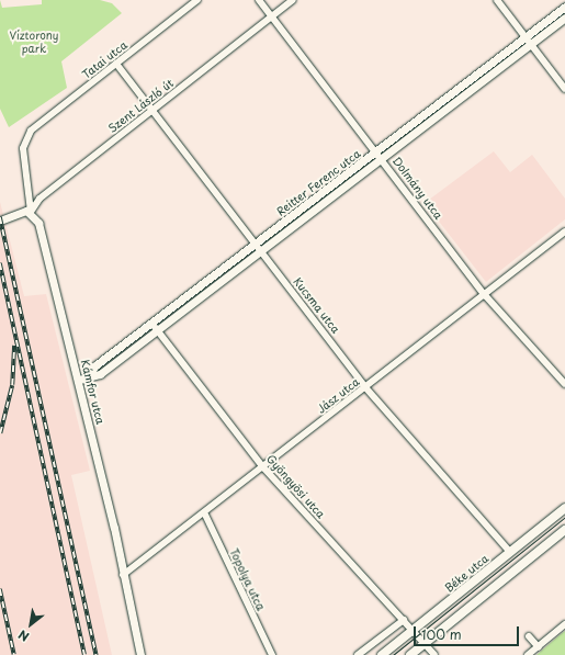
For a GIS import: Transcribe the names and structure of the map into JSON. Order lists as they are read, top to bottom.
{
  "streets": {
    "main road": ["Béke utca"],
    "street": [
      "Tatai utca",
      "Szent László út",
      "Reitter Ferenc utca",
      "Dolmány utca",
      "Kucsma utca",
      "Kámfor utca",
      "Jász utca",
      "Gyöngyösi utca",
      "Topolya utca"
    ]
  },
  "crossings": [
    ["Tatai utca", "Kucsma utca"],
    ["Tatai utca", "Kámfor utca"],
    ["Szent László út", "Dolmány utca"],
    ["Szent László út", "Kucsma utca"],
    ["Szent László út", "Kámfor utca"],
    ["Reitter Ferenc utca", "Dolmány utca"],
    ["Reitter Ferenc utca", "Kucsma utca"],
    ["Reitter Ferenc utca", "Kámfor utca"],
    ["Reitter Ferenc utca", "Gyöngyösi utca"],
    ["Dolmány utca", "Jász utca"],
    ["Kucsma utca", "Jász utca"],
    ["Kucsma utca", "Béke utca"],
    ["Kámfor utca", "Jász utca"],
    ["Jász utca", "Gyöngyösi utca"],
    ["Jász utca", "Topolya utca"],
    ["Gyöngyösi utca", "Béke utca"]
  ],
  "parks": ["Víztorony park"],
  "scale_bar": "100 m",
  "north": "bottom left"
}
